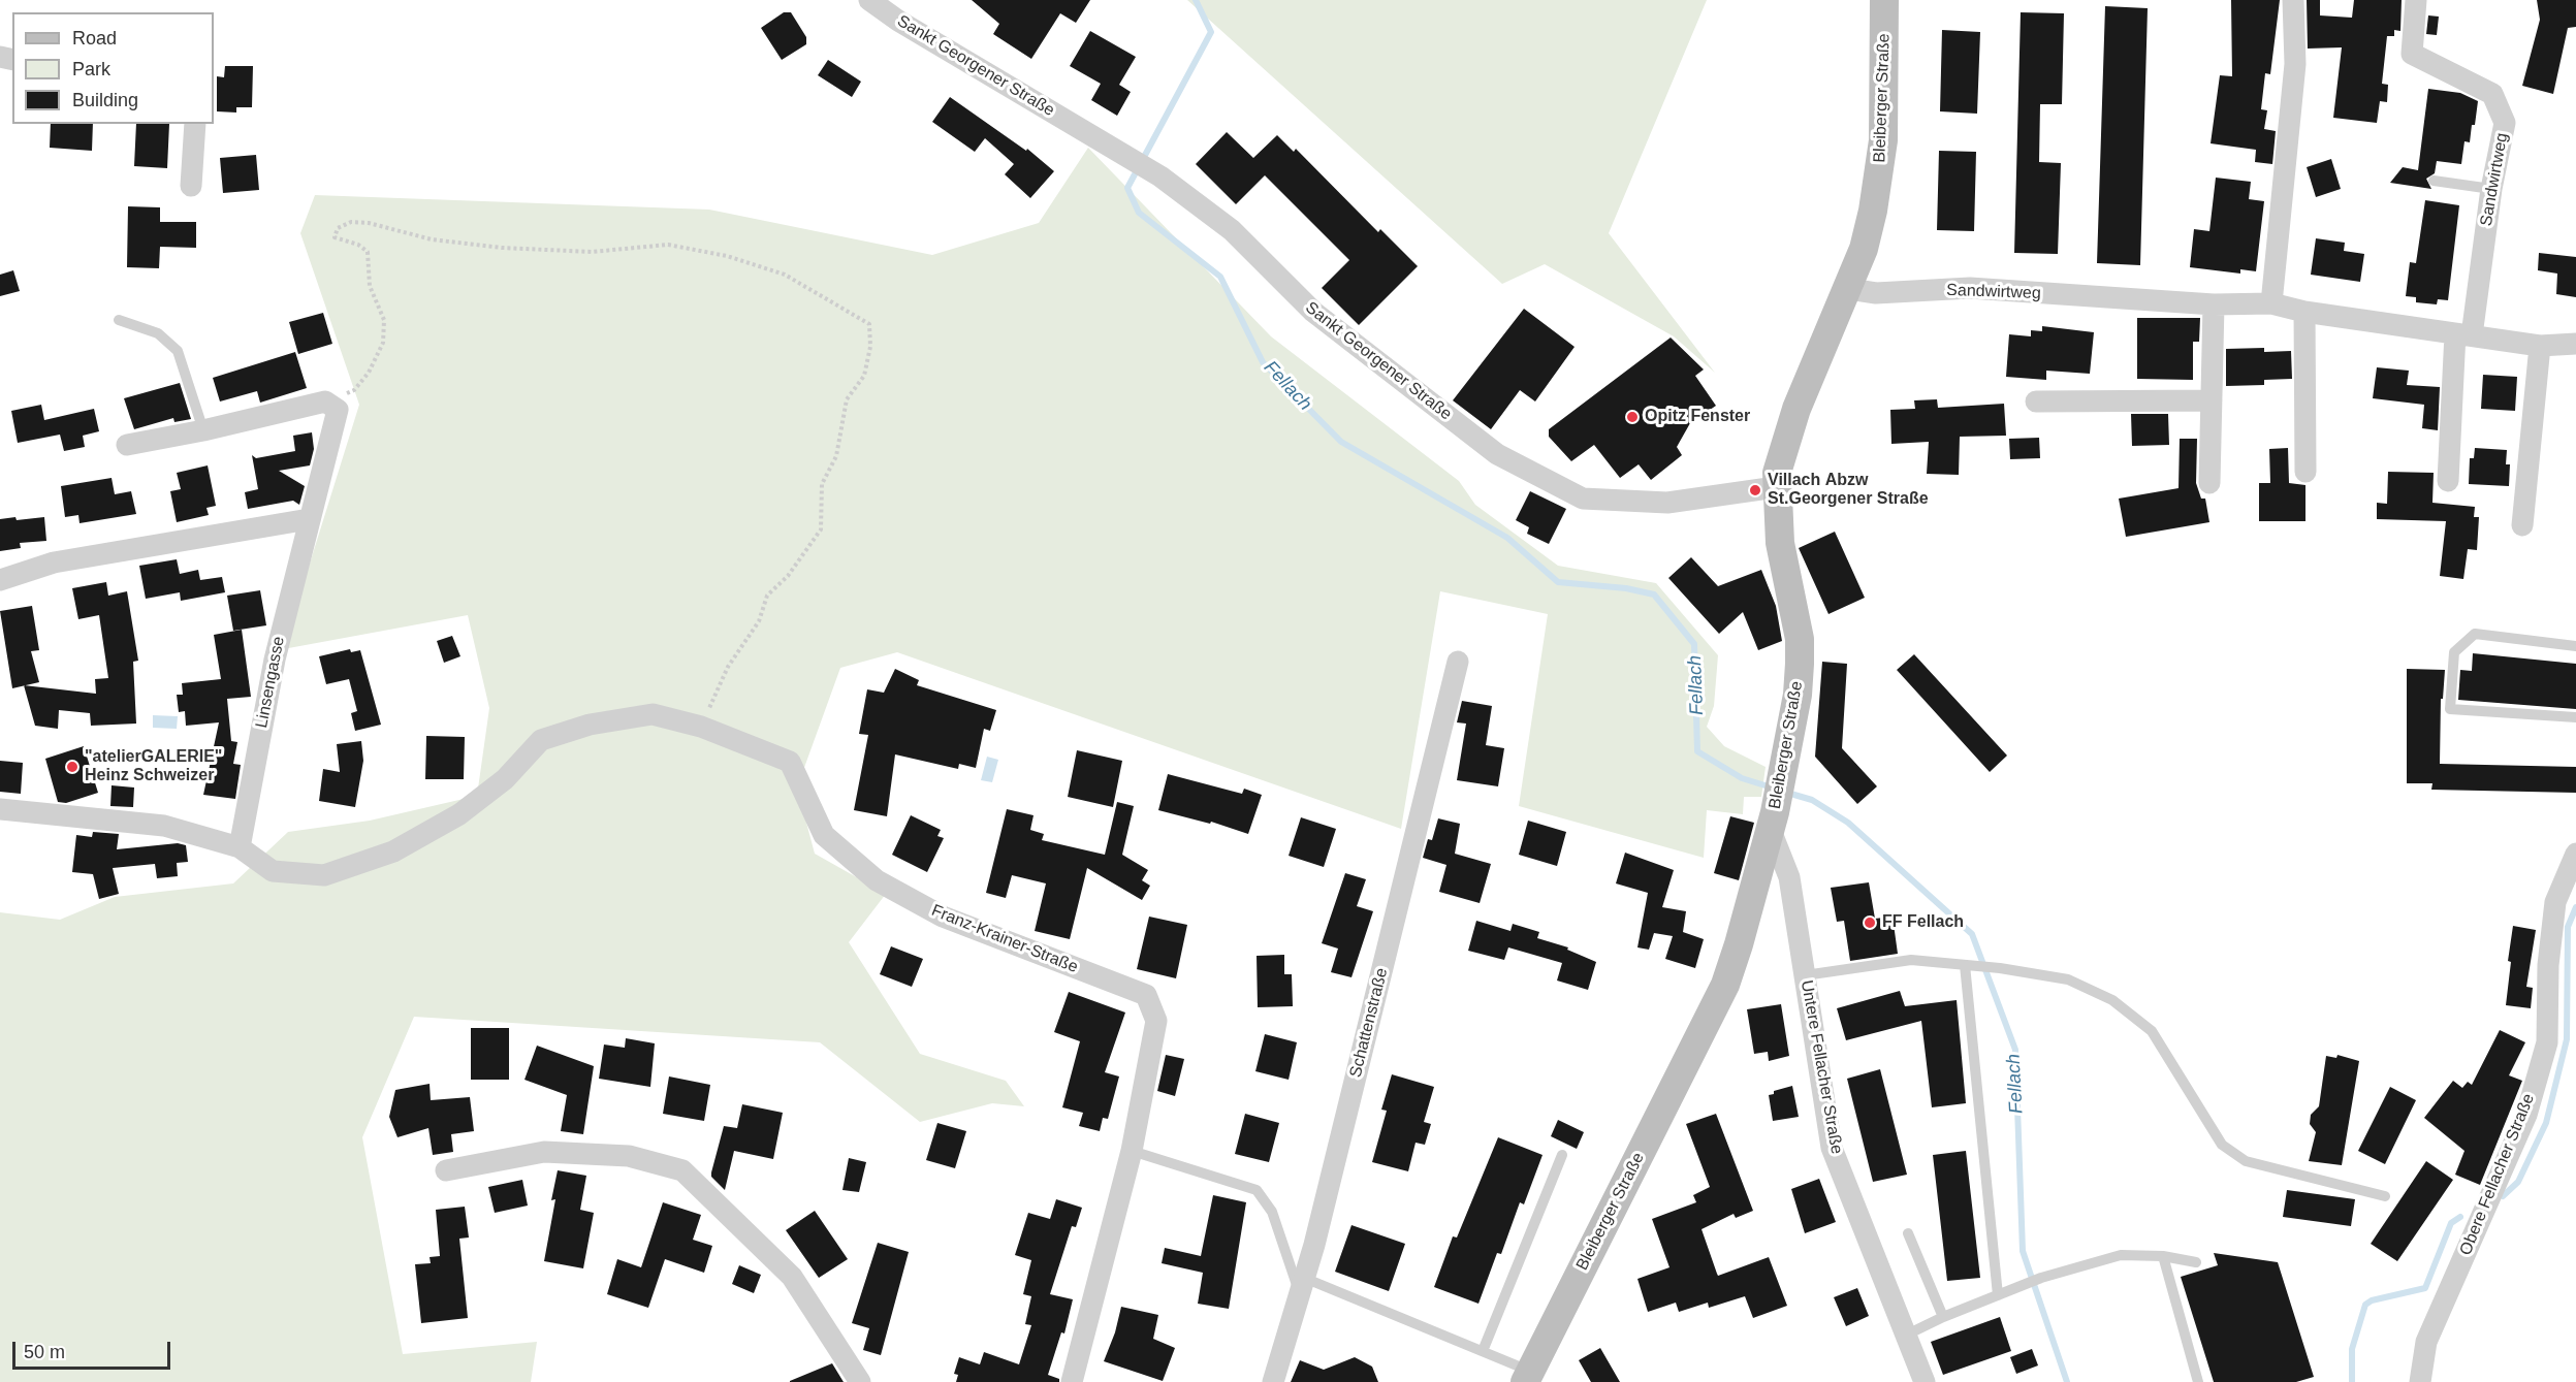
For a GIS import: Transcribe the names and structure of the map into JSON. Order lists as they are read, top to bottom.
{
  "streets": {
    "main road": ["Bleiberger Straße"],
    "street": [
      "Sankt Georgener Straße",
      "Sandwirtweg",
      "Linsengasse",
      "Franz-Krainer-Straße",
      "Schattenstraße",
      "Untere Fellacher Straße",
      "Obere Fellacher Straße"
    ]
  },
  "crossings": [
    ["Sankt Georgener Straße", "Bleiberger Straße"],
    ["Bleiberger Straße", "Sandwirtweg"],
    ["Bleiberger Straße", "Untere Fellacher Straße"],
    ["Linsengasse", "Franz-Krainer-Straße"]
  ],
  "water": ["Fellach"],
  "places": [
    "Opitz Fenster",
    "Villach Abzw St.Georgener Straße",
    "\"atelierGALERIE\" Heinz Schweizer",
    "FF Fellach"
  ],
  "legend": ["Road", "Park", "Building"],
  "scale_bar": "50 m"
}
